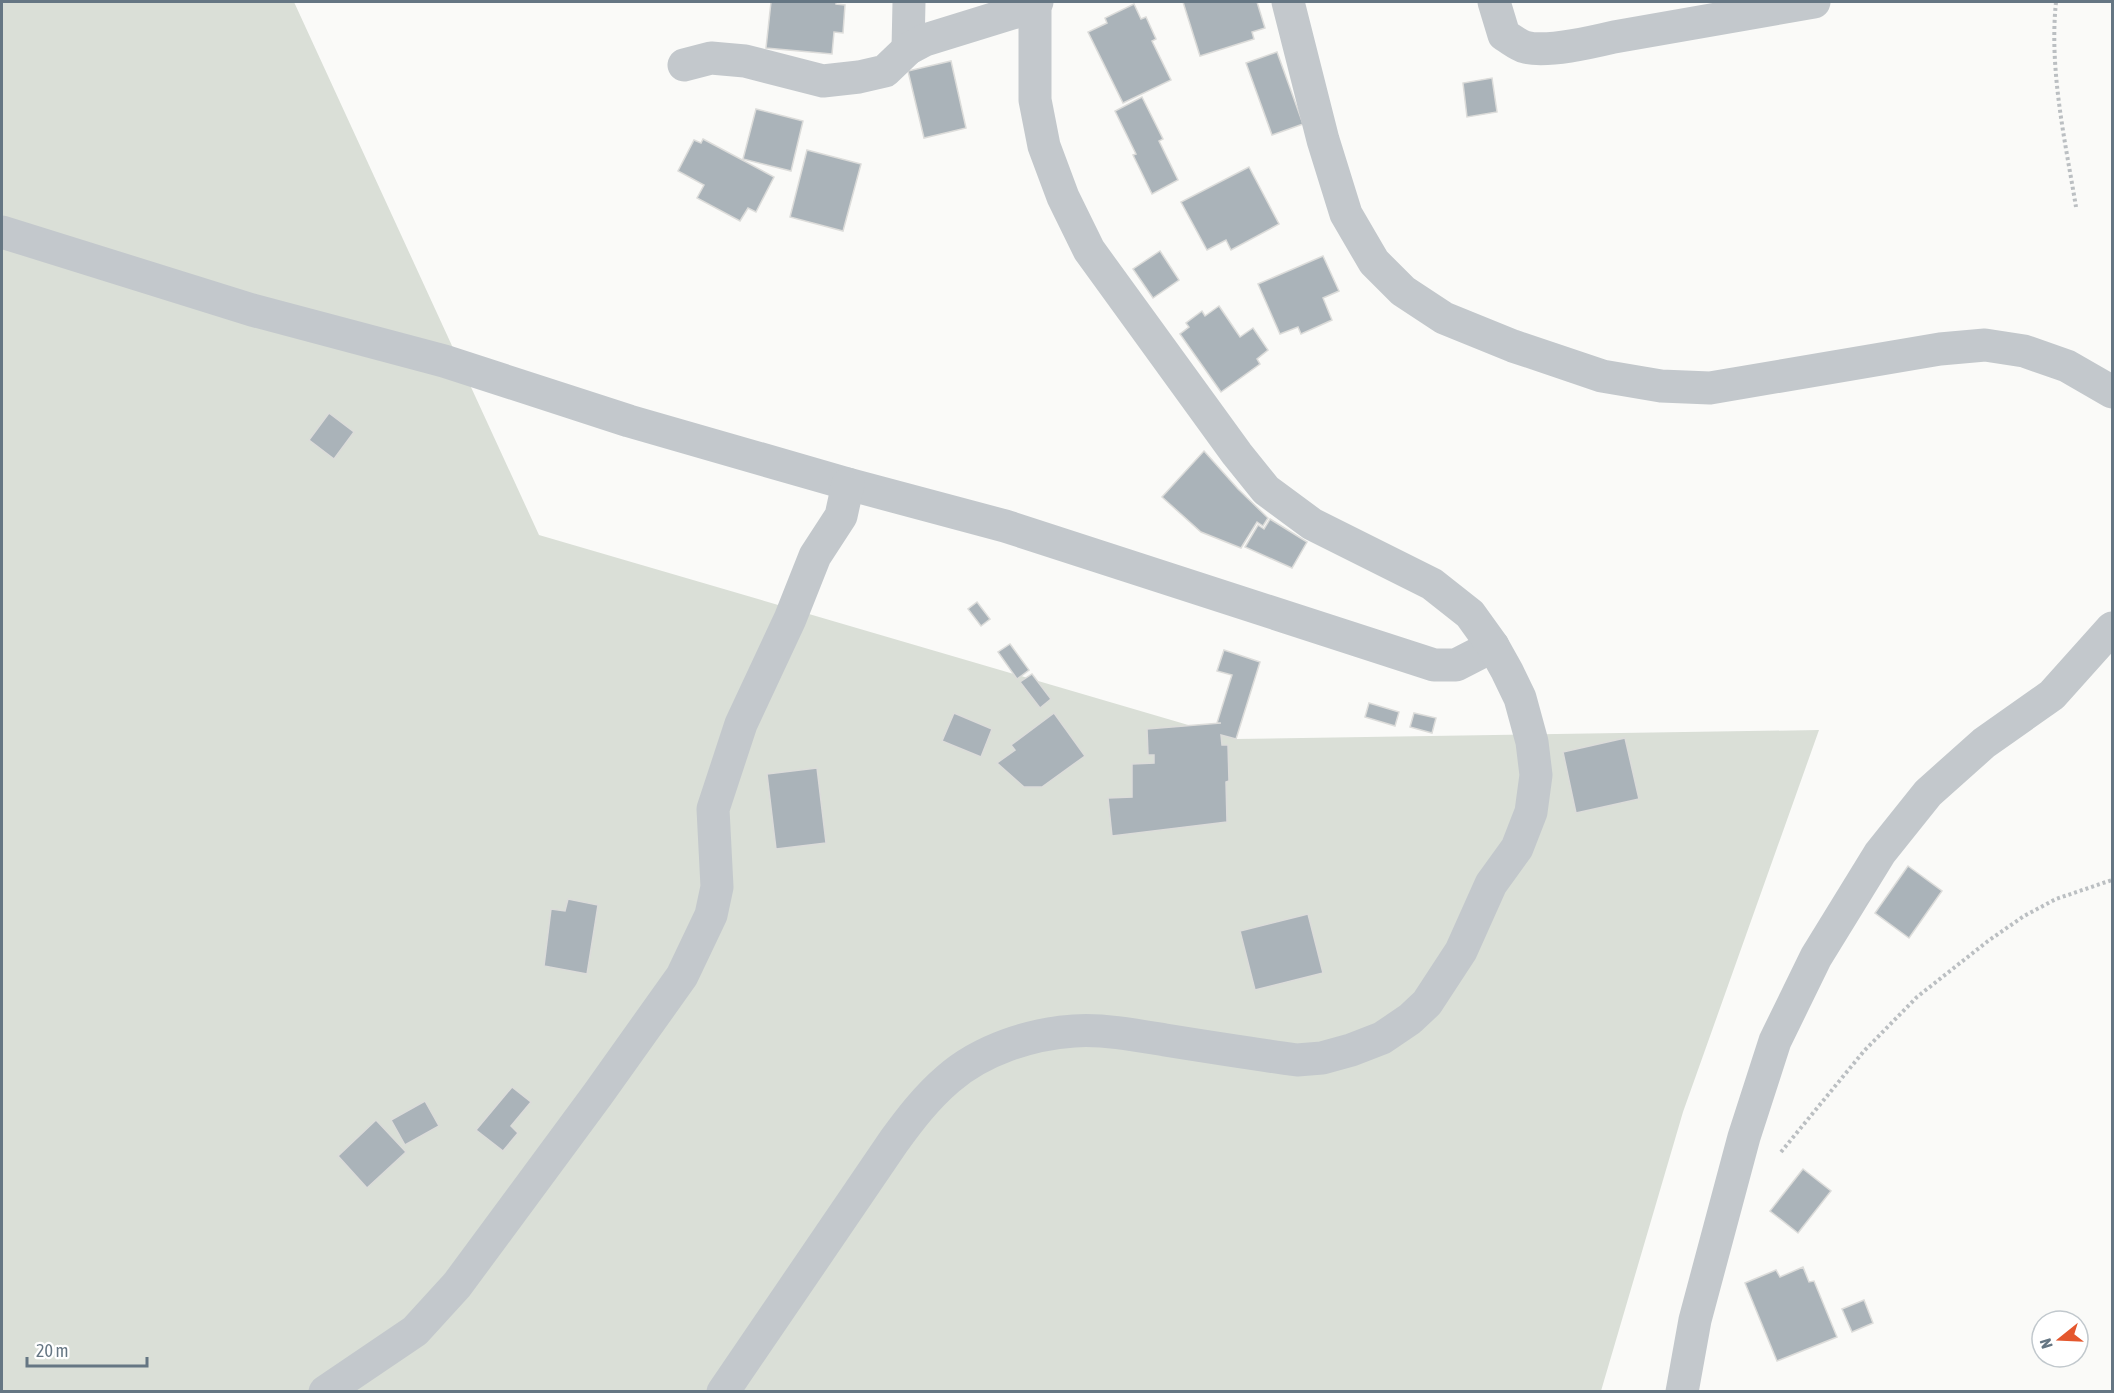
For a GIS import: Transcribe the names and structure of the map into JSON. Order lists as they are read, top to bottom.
{
  "scale_bar": "20 m",
  "north": "left"
}
